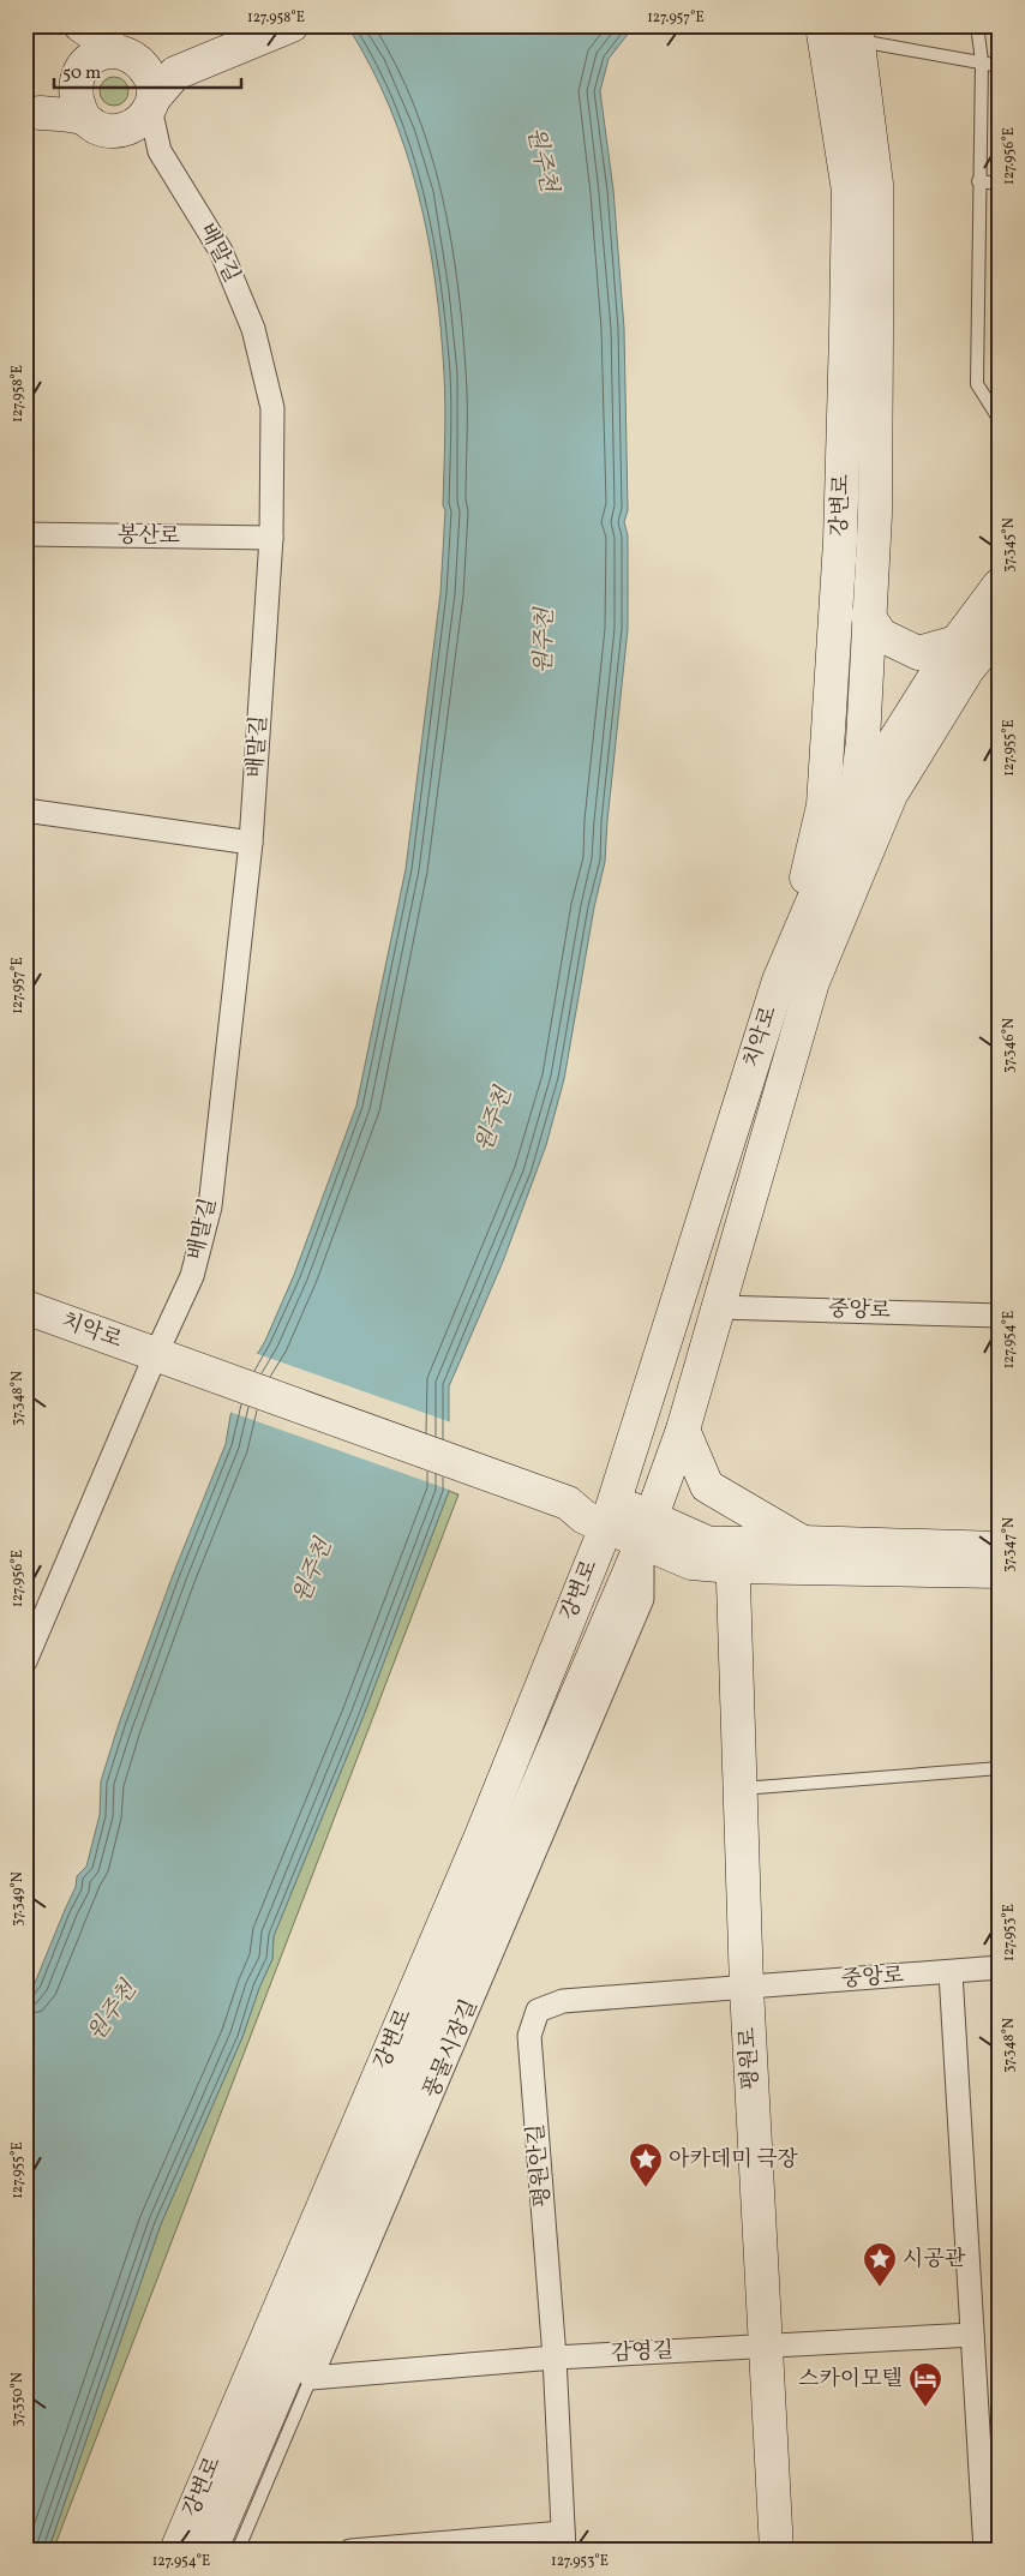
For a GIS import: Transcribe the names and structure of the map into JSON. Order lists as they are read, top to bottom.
{
  "streets": {
    "street": [
      "배말길",
      "강변로",
      "봉산로",
      "치악로",
      "중앙로",
      "풍물시장길",
      "평원로",
      "평원안길",
      "감영길"
    ]
  },
  "crossings": [
    ["배말길", "봉산로"],
    ["배말길", "치악로"],
    ["강변로", "치악로"],
    ["강변로", "풍물시장길"],
    ["치악로", "중앙로"],
    ["치악로", "풍물시장길"],
    ["치악로", "평원로"],
    ["중앙로", "평원로"],
    ["중앙로", "평원안길"],
    ["풍물시장길", "감영길"],
    ["평원로", "평원안길"],
    ["평원로", "감영길"],
    ["평원안길", "감영길"]
  ],
  "water": ["원주천"],
  "places": {
    "place": ["아카데미 극장", "시공관"],
    "hotel": ["스카이모텔"]
  },
  "scale_bar": "50 m",
  "coordinates": [
    "127.958°E",
    "127.957°E",
    "127.956°E",
    "37.345°N",
    "127.955°E",
    "37.346°N",
    "127.954°E",
    "37.348°N",
    "37.347°N",
    "37.349°N",
    "127.953°E",
    "37.350°N"
  ]
}
